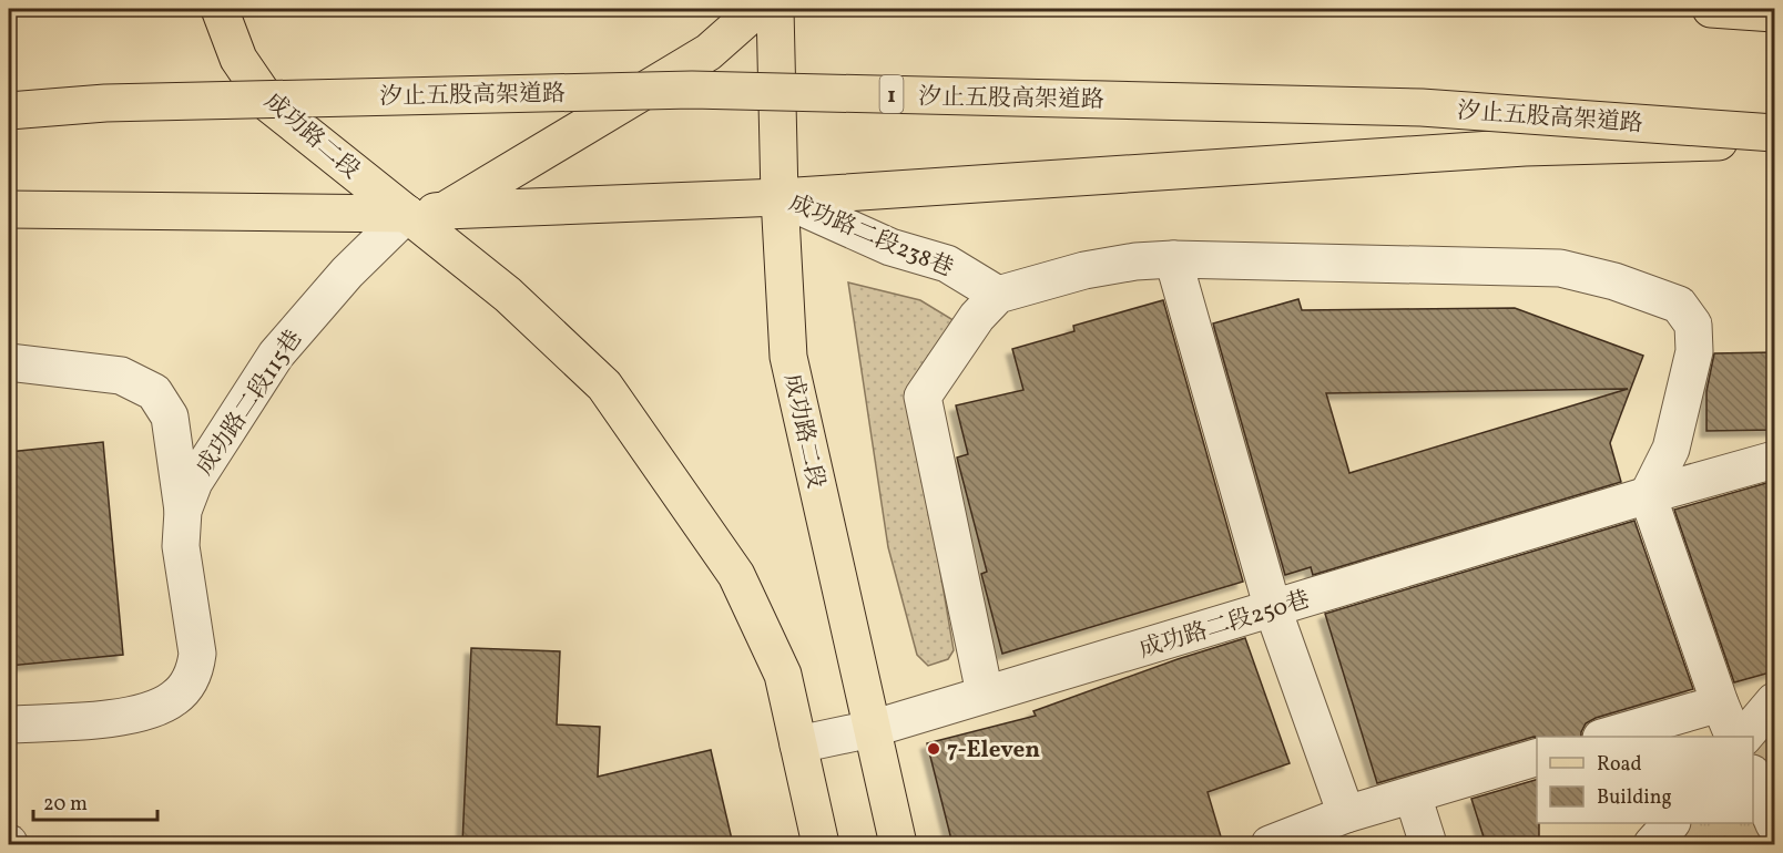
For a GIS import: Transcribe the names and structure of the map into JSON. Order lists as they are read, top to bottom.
{
  "streets": {
    "main road": ["汐止五股高架道路", "1", "成功路二段"],
    "street": ["成功路二段238巷", "成功路二段115巷", "成功路二段250巷"]
  },
  "crossings": [
    ["成功路二段", "成功路二段238巷"],
    ["成功路二段", "成功路二段115巷"],
    ["成功路二段", "成功路二段250巷"]
  ],
  "places": ["7-Eleven"],
  "legend": ["Road", "Building"],
  "scale_bar": "20 m"
}
